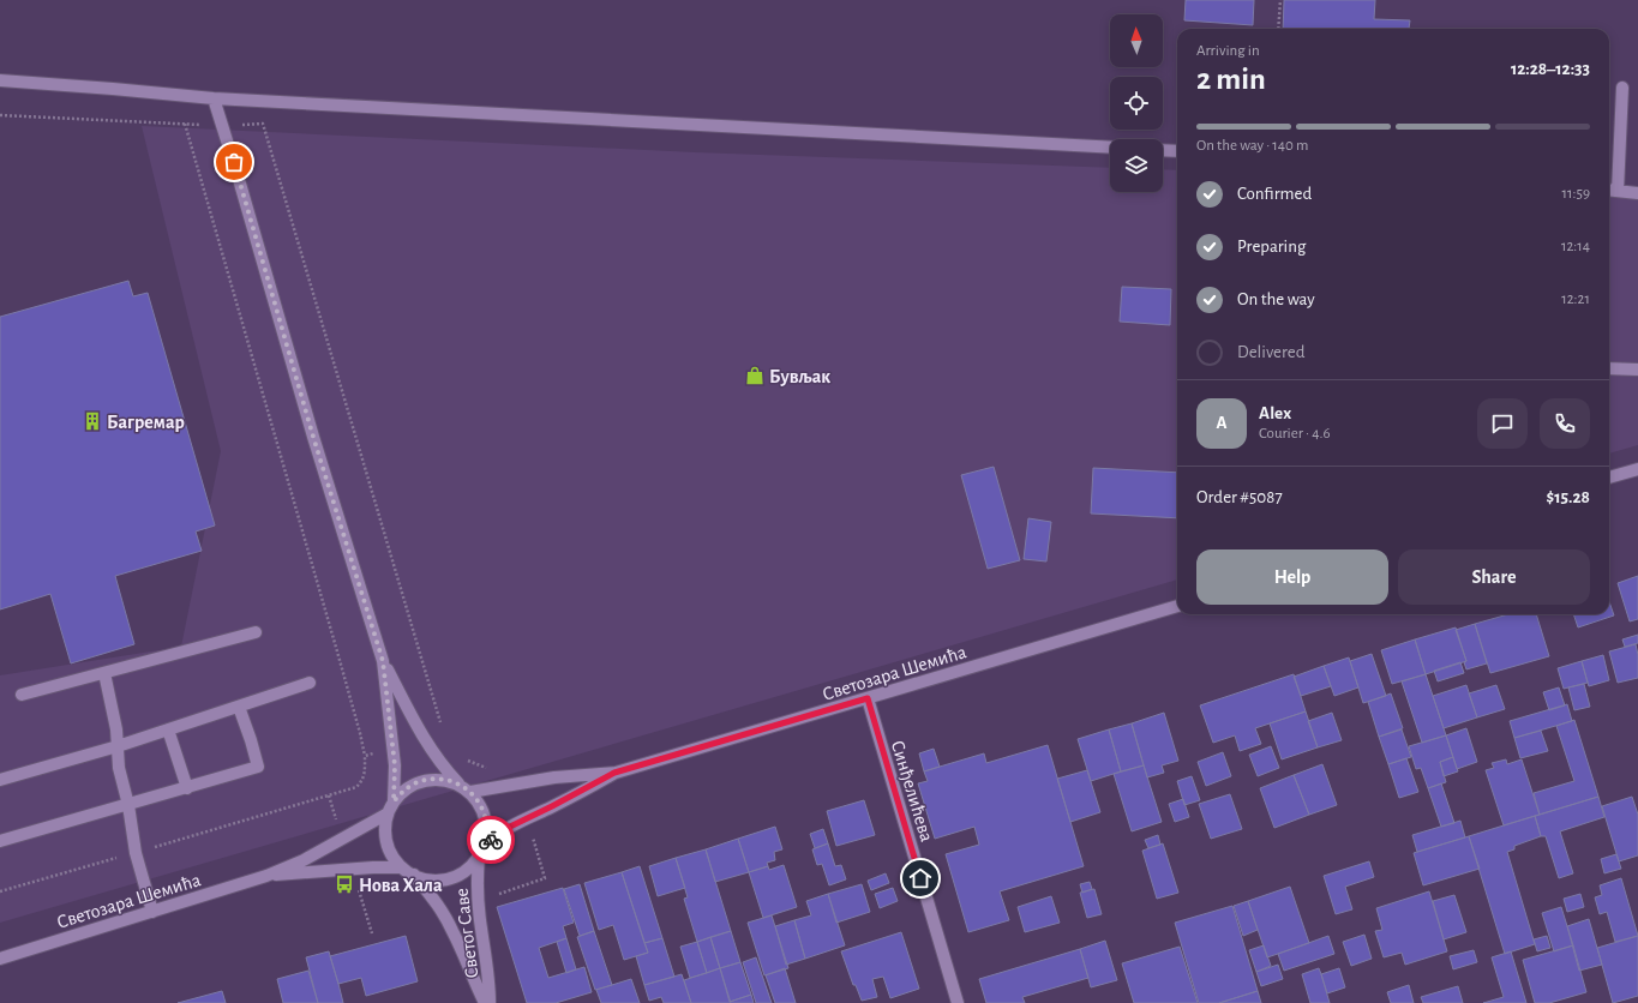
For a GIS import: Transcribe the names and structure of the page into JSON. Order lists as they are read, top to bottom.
{
  "streets": {
    "street": ["Светозара Шемића", "Синђелићева", "Светог Саве"]
  },
  "crossings": [
    ["Светозара Шемића", "Синђелићева"],
    ["Светозара Шемића", "Светог Саве"]
  ],
  "places": {
    "shop": ["Бувљак"],
    "building": ["Багремар"],
    "bus stop": ["Нова Хала"]
  },
  "north": "top",
  "page": {
    "heading": ["2 min", "Arriving in", "12:28–12:33"],
    "panel": [
      "Alex",
      "Courier · 4.6",
      "Order #5087",
      "$15.28"
    ],
    "bar": "On the way · 140 m",
    "list": [
      ["Confirmed", "11:59"],
      ["Preparing", "12:14"],
      ["On the way", "12:21"],
      "Delivered"
    ],
    "round": "A",
    "buttons": ["Help", "Share"]
  }
}
